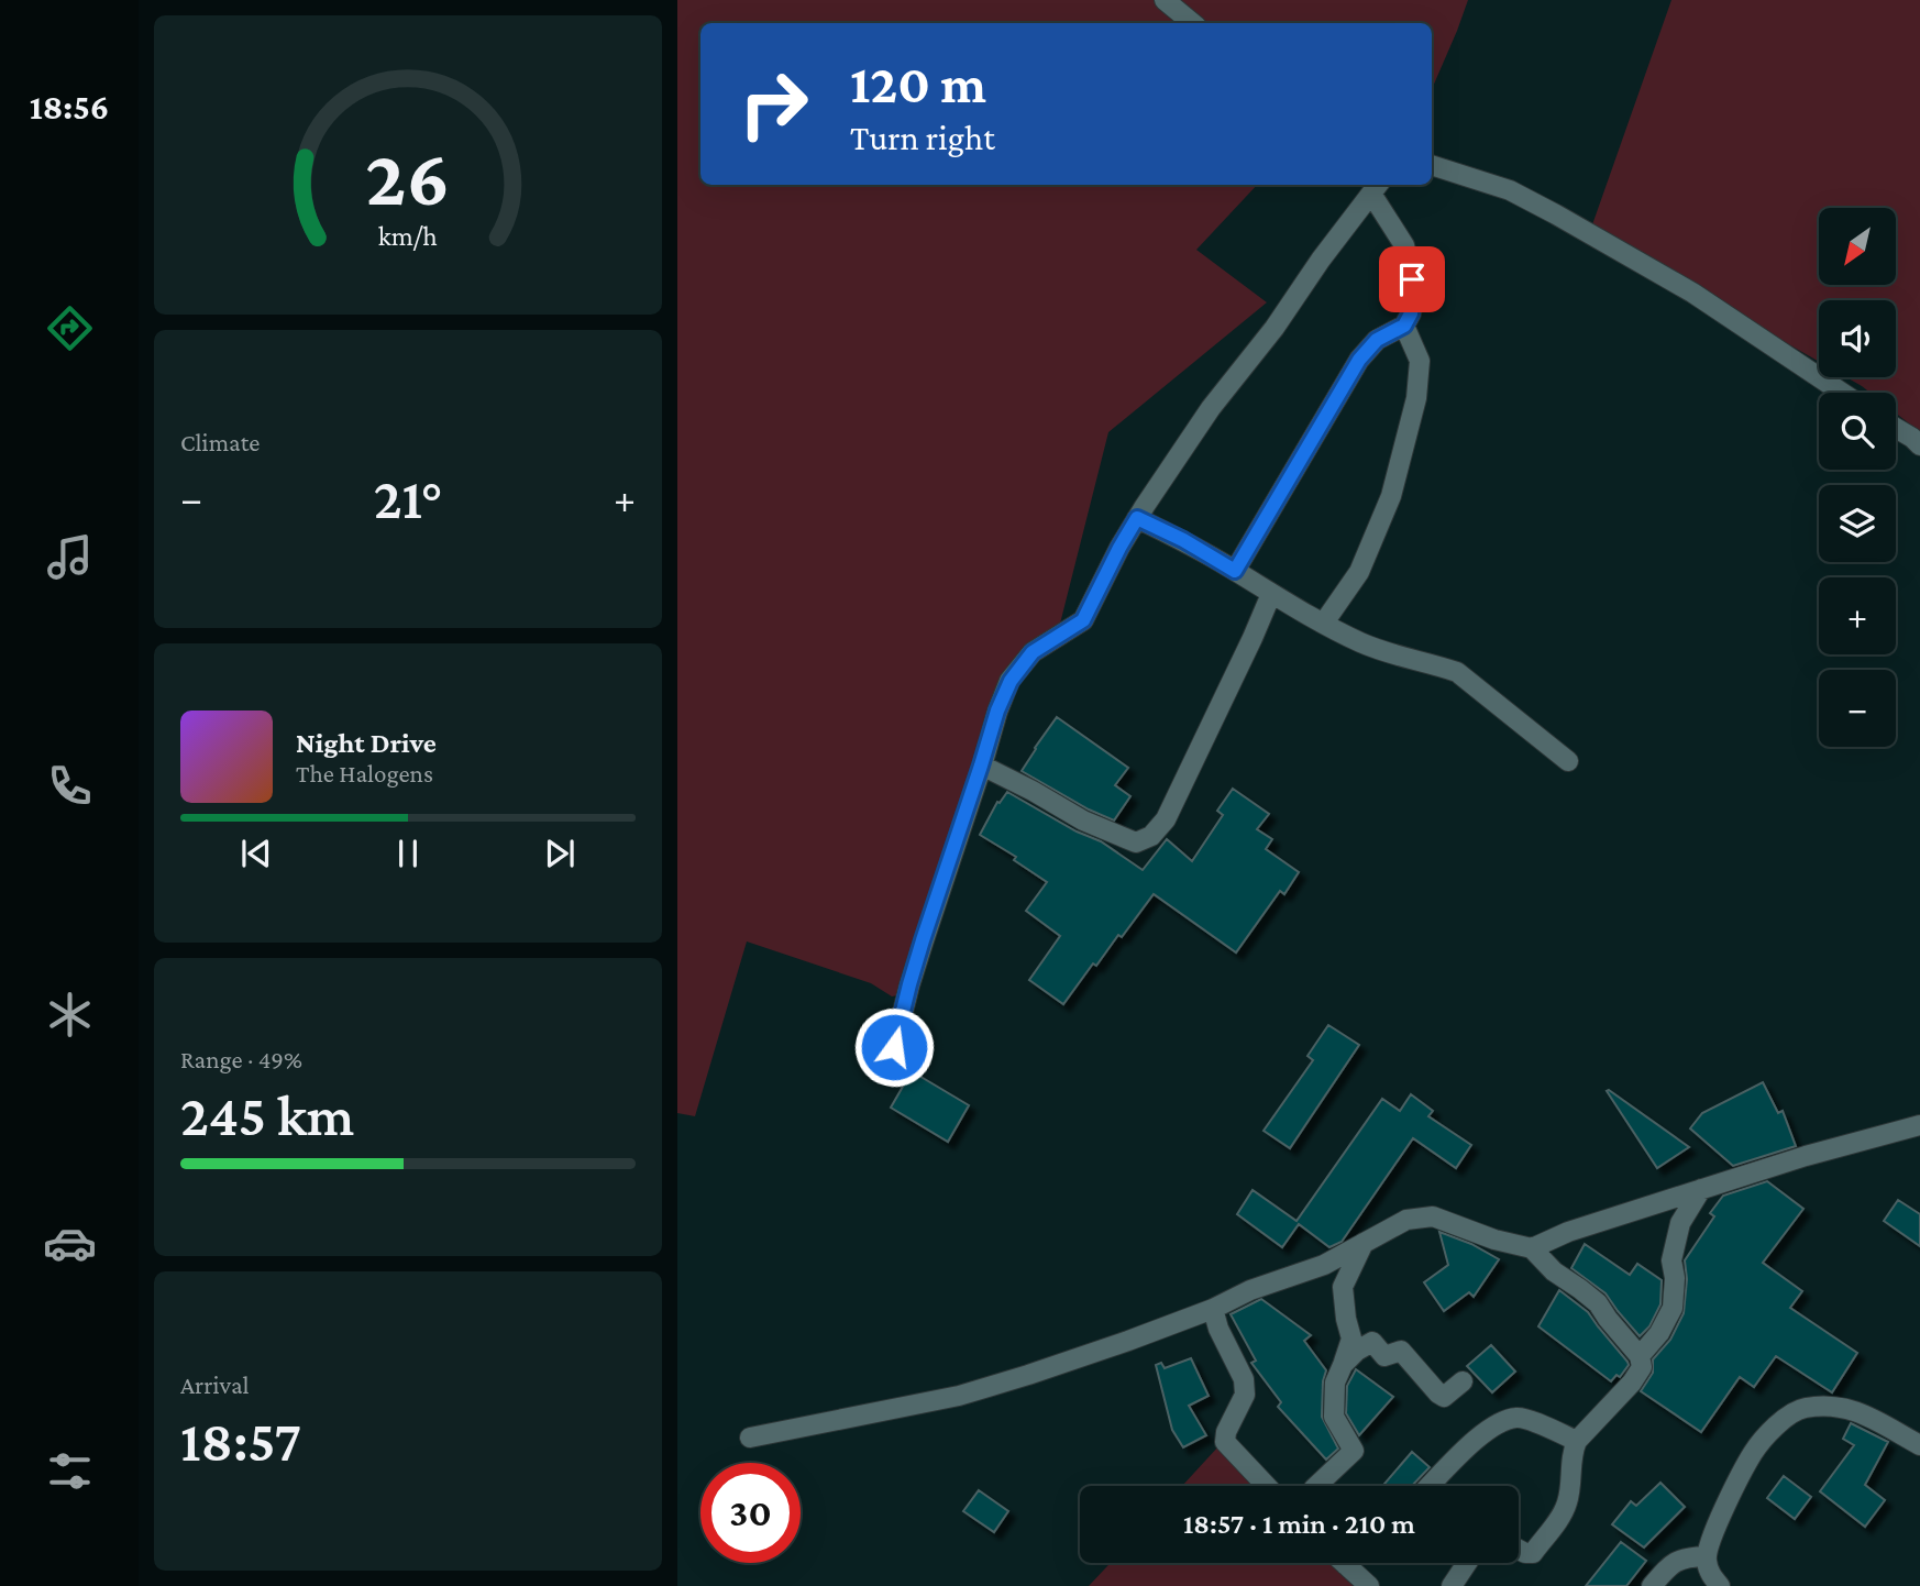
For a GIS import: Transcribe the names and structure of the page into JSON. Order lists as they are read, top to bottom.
{
  "north": "bottom left",
  "page": {
    "tabs": "18:56",
    "turn": ["120 m", "Turn right"],
    "map_buttons": ["+", "−"],
    "tile": [
      "Climate",
      ["Range · 49%", "245 km"],
      ["Arrival", "18:57"]
    ],
    "heat": ["−", "21°", "+"],
    "song": ["Night Drive", "The Halogens"],
    "limit": "30",
    "trip": "18:57 · 1 min · 210 m",
    "gauge": ["26", "km/h"]
  }
}
